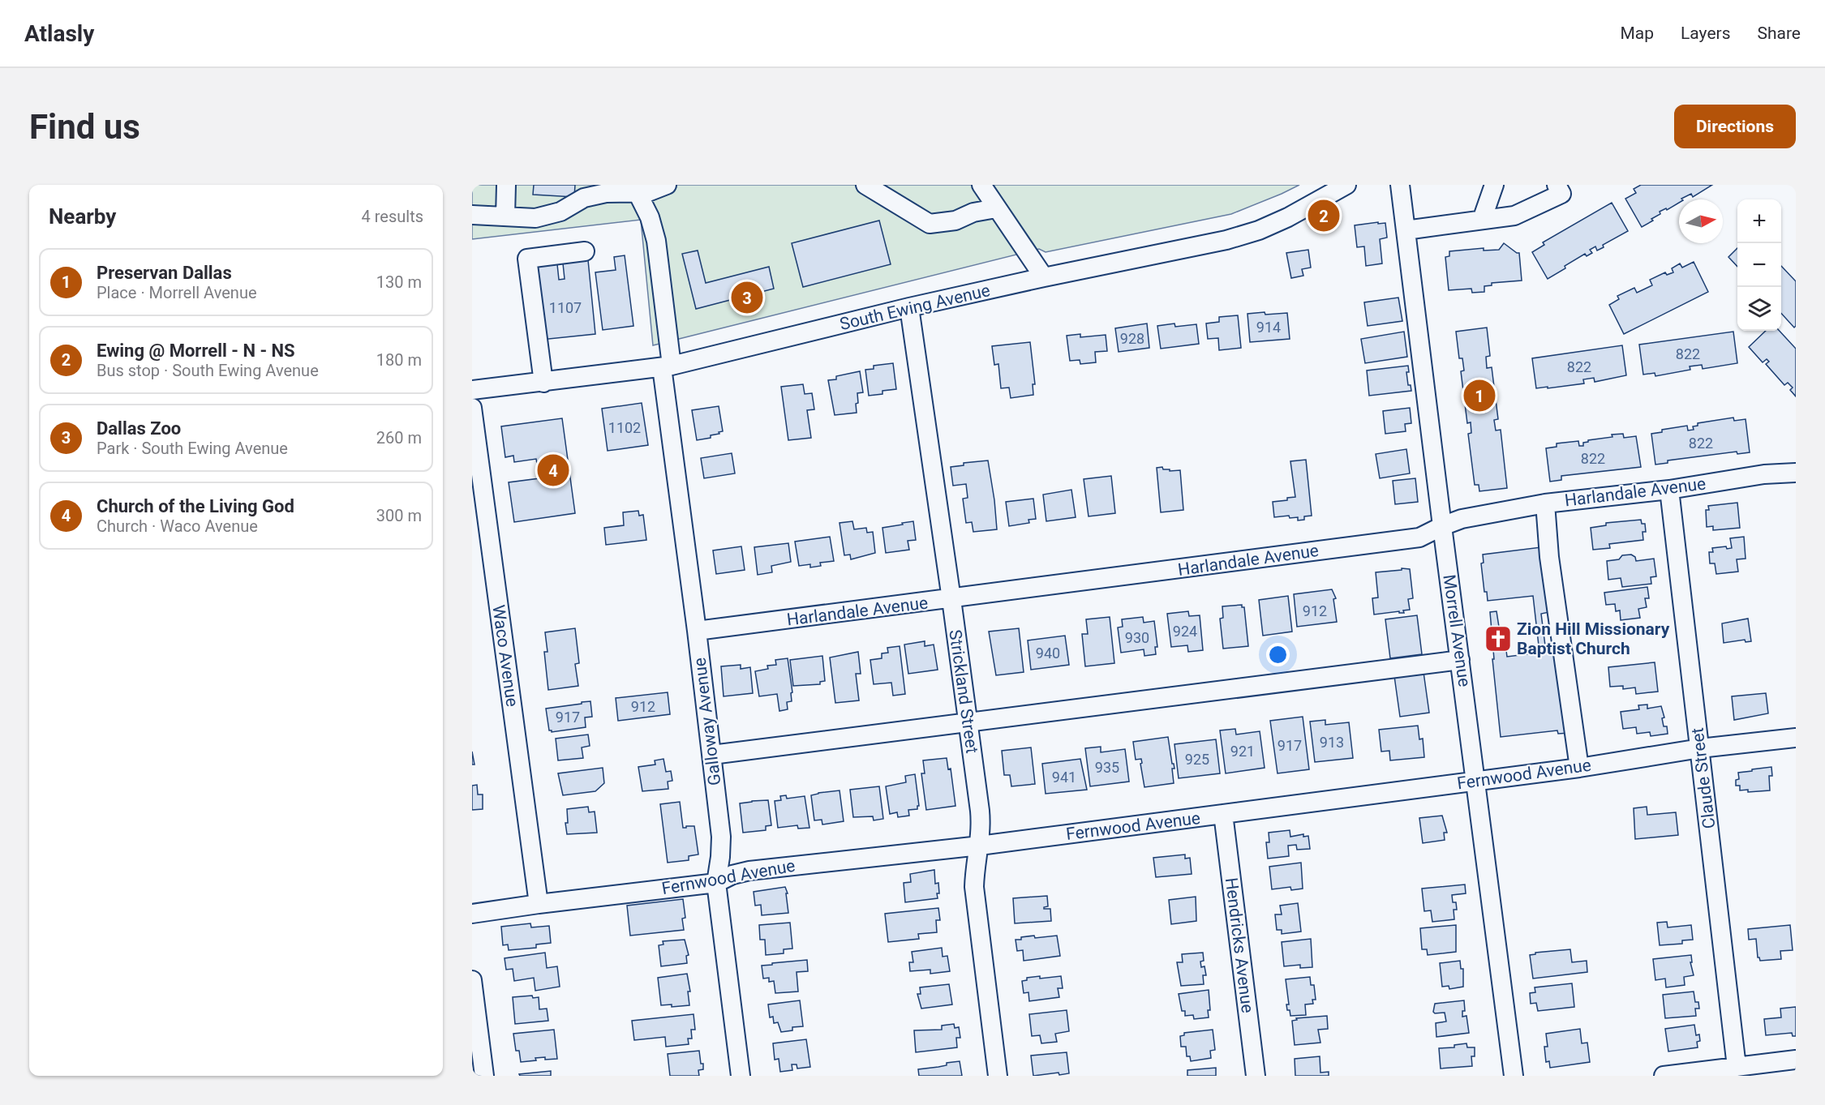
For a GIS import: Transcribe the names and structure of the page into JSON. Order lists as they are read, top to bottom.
{
  "streets": {
    "street": [
      "South Ewing Avenue",
      "Harlandale Avenue",
      "Morrell Avenue",
      "Waco Avenue",
      "Strickland Street",
      "Galloway Avenue",
      "Fernwood Avenue",
      "Claude Street",
      "Hendricks Avenue"
    ]
  },
  "crossings": [
    ["South Ewing Avenue", "Strickland Street"],
    ["South Ewing Avenue", "Galloway Avenue"],
    ["Harlandale Avenue", "Morrell Avenue"],
    ["Harlandale Avenue", "Strickland Street"],
    ["Harlandale Avenue", "Galloway Avenue"],
    ["Harlandale Avenue", "Claude Street"],
    ["Morrell Avenue", "Fernwood Avenue"],
    ["Waco Avenue", "Fernwood Avenue"],
    ["Strickland Street", "Fernwood Avenue"],
    ["Galloway Avenue", "Fernwood Avenue"],
    ["Fernwood Avenue", "Claude Street"],
    ["Fernwood Avenue", "Hendricks Avenue"]
  ],
  "places": {
    "church": ["Zion Hill Missionary Baptist Church"]
  },
  "house_numbers": [
    "1107",
    "914",
    "928",
    "822",
    "822",
    "1102",
    "822",
    "822",
    "912",
    "924",
    "930",
    "940",
    "912",
    "917",
    "913",
    "917",
    "921",
    "925",
    "935",
    "941"
  ],
  "north": "right",
  "page": {
    "header": "Atlasly",
    "nav": ["Map", "Layers", "Share"],
    "buttons": "Directions",
    "title": "Find us",
    "heading": ["Nearby", "4 results"],
    "pins": [
      "2",
      "3",
      "1",
      "4"
    ],
    "map_buttons": ["+", "−"],
    "list": [
      {
        "mark": "1",
        "name": "Preservan Dallas",
        "note": "Place · Morrell Avenue",
        "value": "130 m"
      },
      {
        "mark": "2",
        "name": "Ewing @ Morrell - N - NS",
        "note": "Bus stop · South Ewing Avenue",
        "value": "180 m"
      },
      {
        "mark": "3",
        "name": "Dallas Zoo",
        "note": "Park · South Ewing Avenue",
        "value": "260 m"
      },
      {
        "mark": "4",
        "name": "Church of the Living God",
        "note": "Church · Waco Avenue",
        "value": "300 m"
      }
    ]
  }
}
